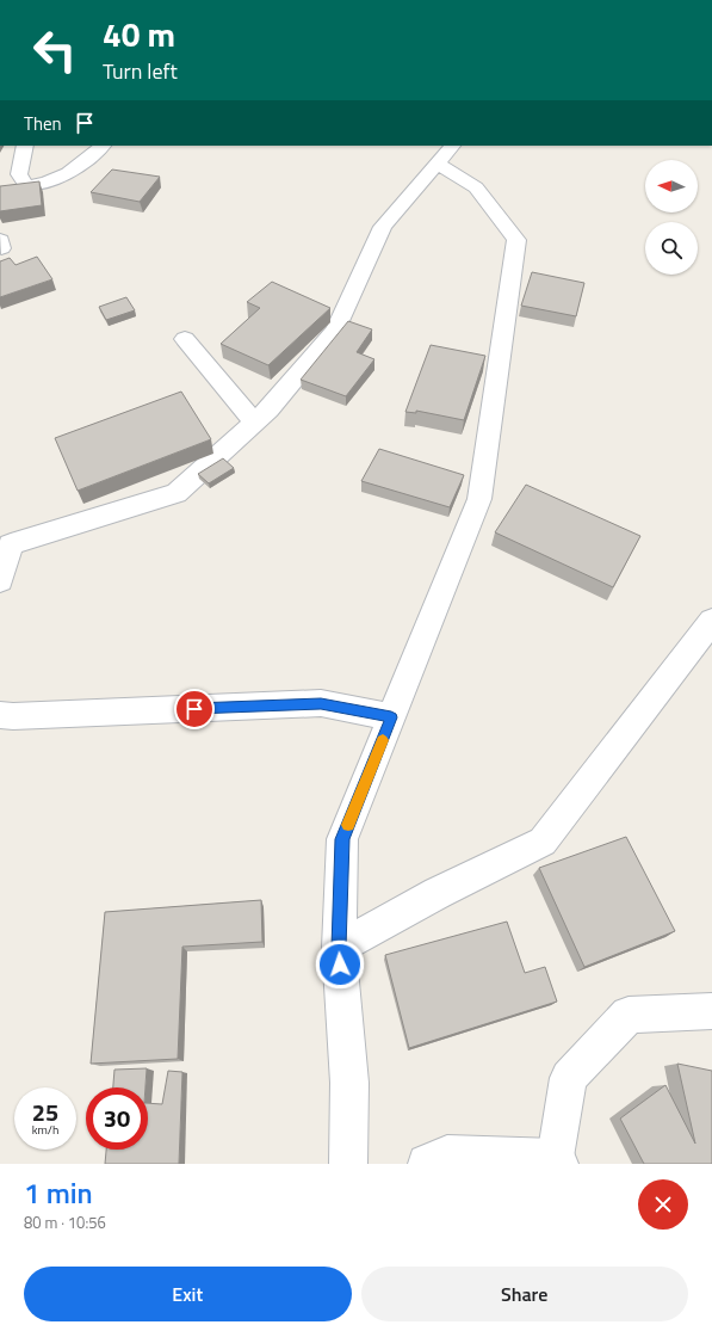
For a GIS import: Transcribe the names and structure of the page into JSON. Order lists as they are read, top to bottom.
{
  "north": "left",
  "page": {
    "turn": ["40 m", "Turn left"],
    "then": "Then",
    "speed": "25 km/h",
    "limit": "30",
    "heading": ["1 min", "80 m · 10:56"],
    "buttons": ["Exit", "Share"]
  }
}
